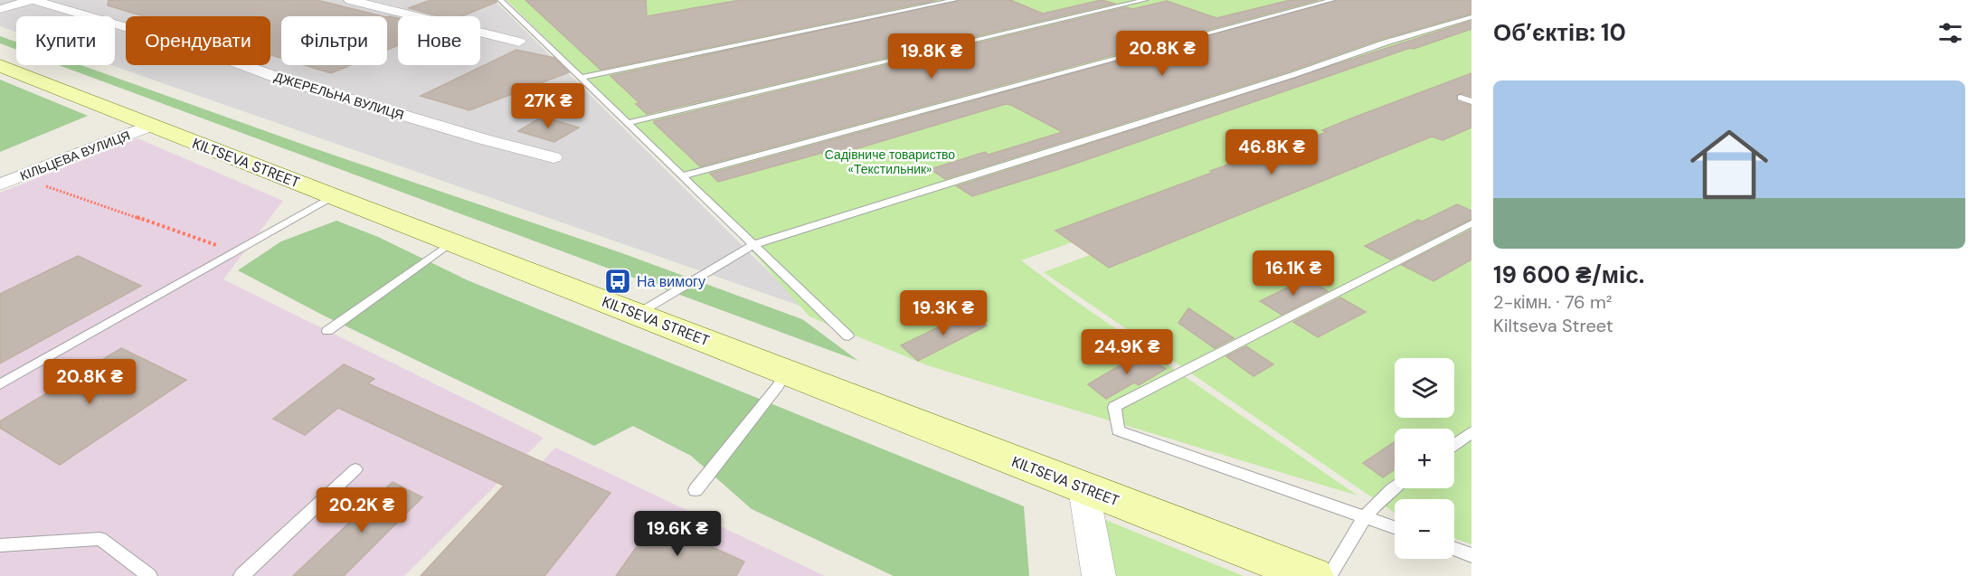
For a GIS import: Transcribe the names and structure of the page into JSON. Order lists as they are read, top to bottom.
{
  "streets": {
    "main road": ["KILTSEVA STREET"],
    "street": ["ДЖЕРЕЛЬНА ВУЛИЦЯ", "КІЛЬЦЕВА ВУЛИЦЯ"]
  },
  "crossings": [
    ["КІЛЬЦЕВА ВУЛИЦЯ", "KILTSEVA STREET"]
  ],
  "parks": ["Садівниче товариство «Текстильник»"],
  "places": {
    "bus stop": ["На вимогу"]
  },
  "page": {
    "heading": "Об’єктів: 10",
    "chip": [
      "Купити",
      "Орендувати",
      "Фільтри",
      "Нове"
    ],
    "price": [
      "20.8K ₴",
      "19.8K ₴",
      "27K ₴",
      "46.8K ₴",
      "16.1K ₴",
      "19.3K ₴",
      "24.9K ₴",
      "20.8K ₴",
      "20.2K ₴",
      "19.6K ₴"
    ],
    "list": [
      {
        "name": "19 600 ₴/міс.",
        "note": "2-кімн. · 76 m² · Kiltseva Street"
      }
    ],
    "map_buttons": ["+", "−"]
  }
}
